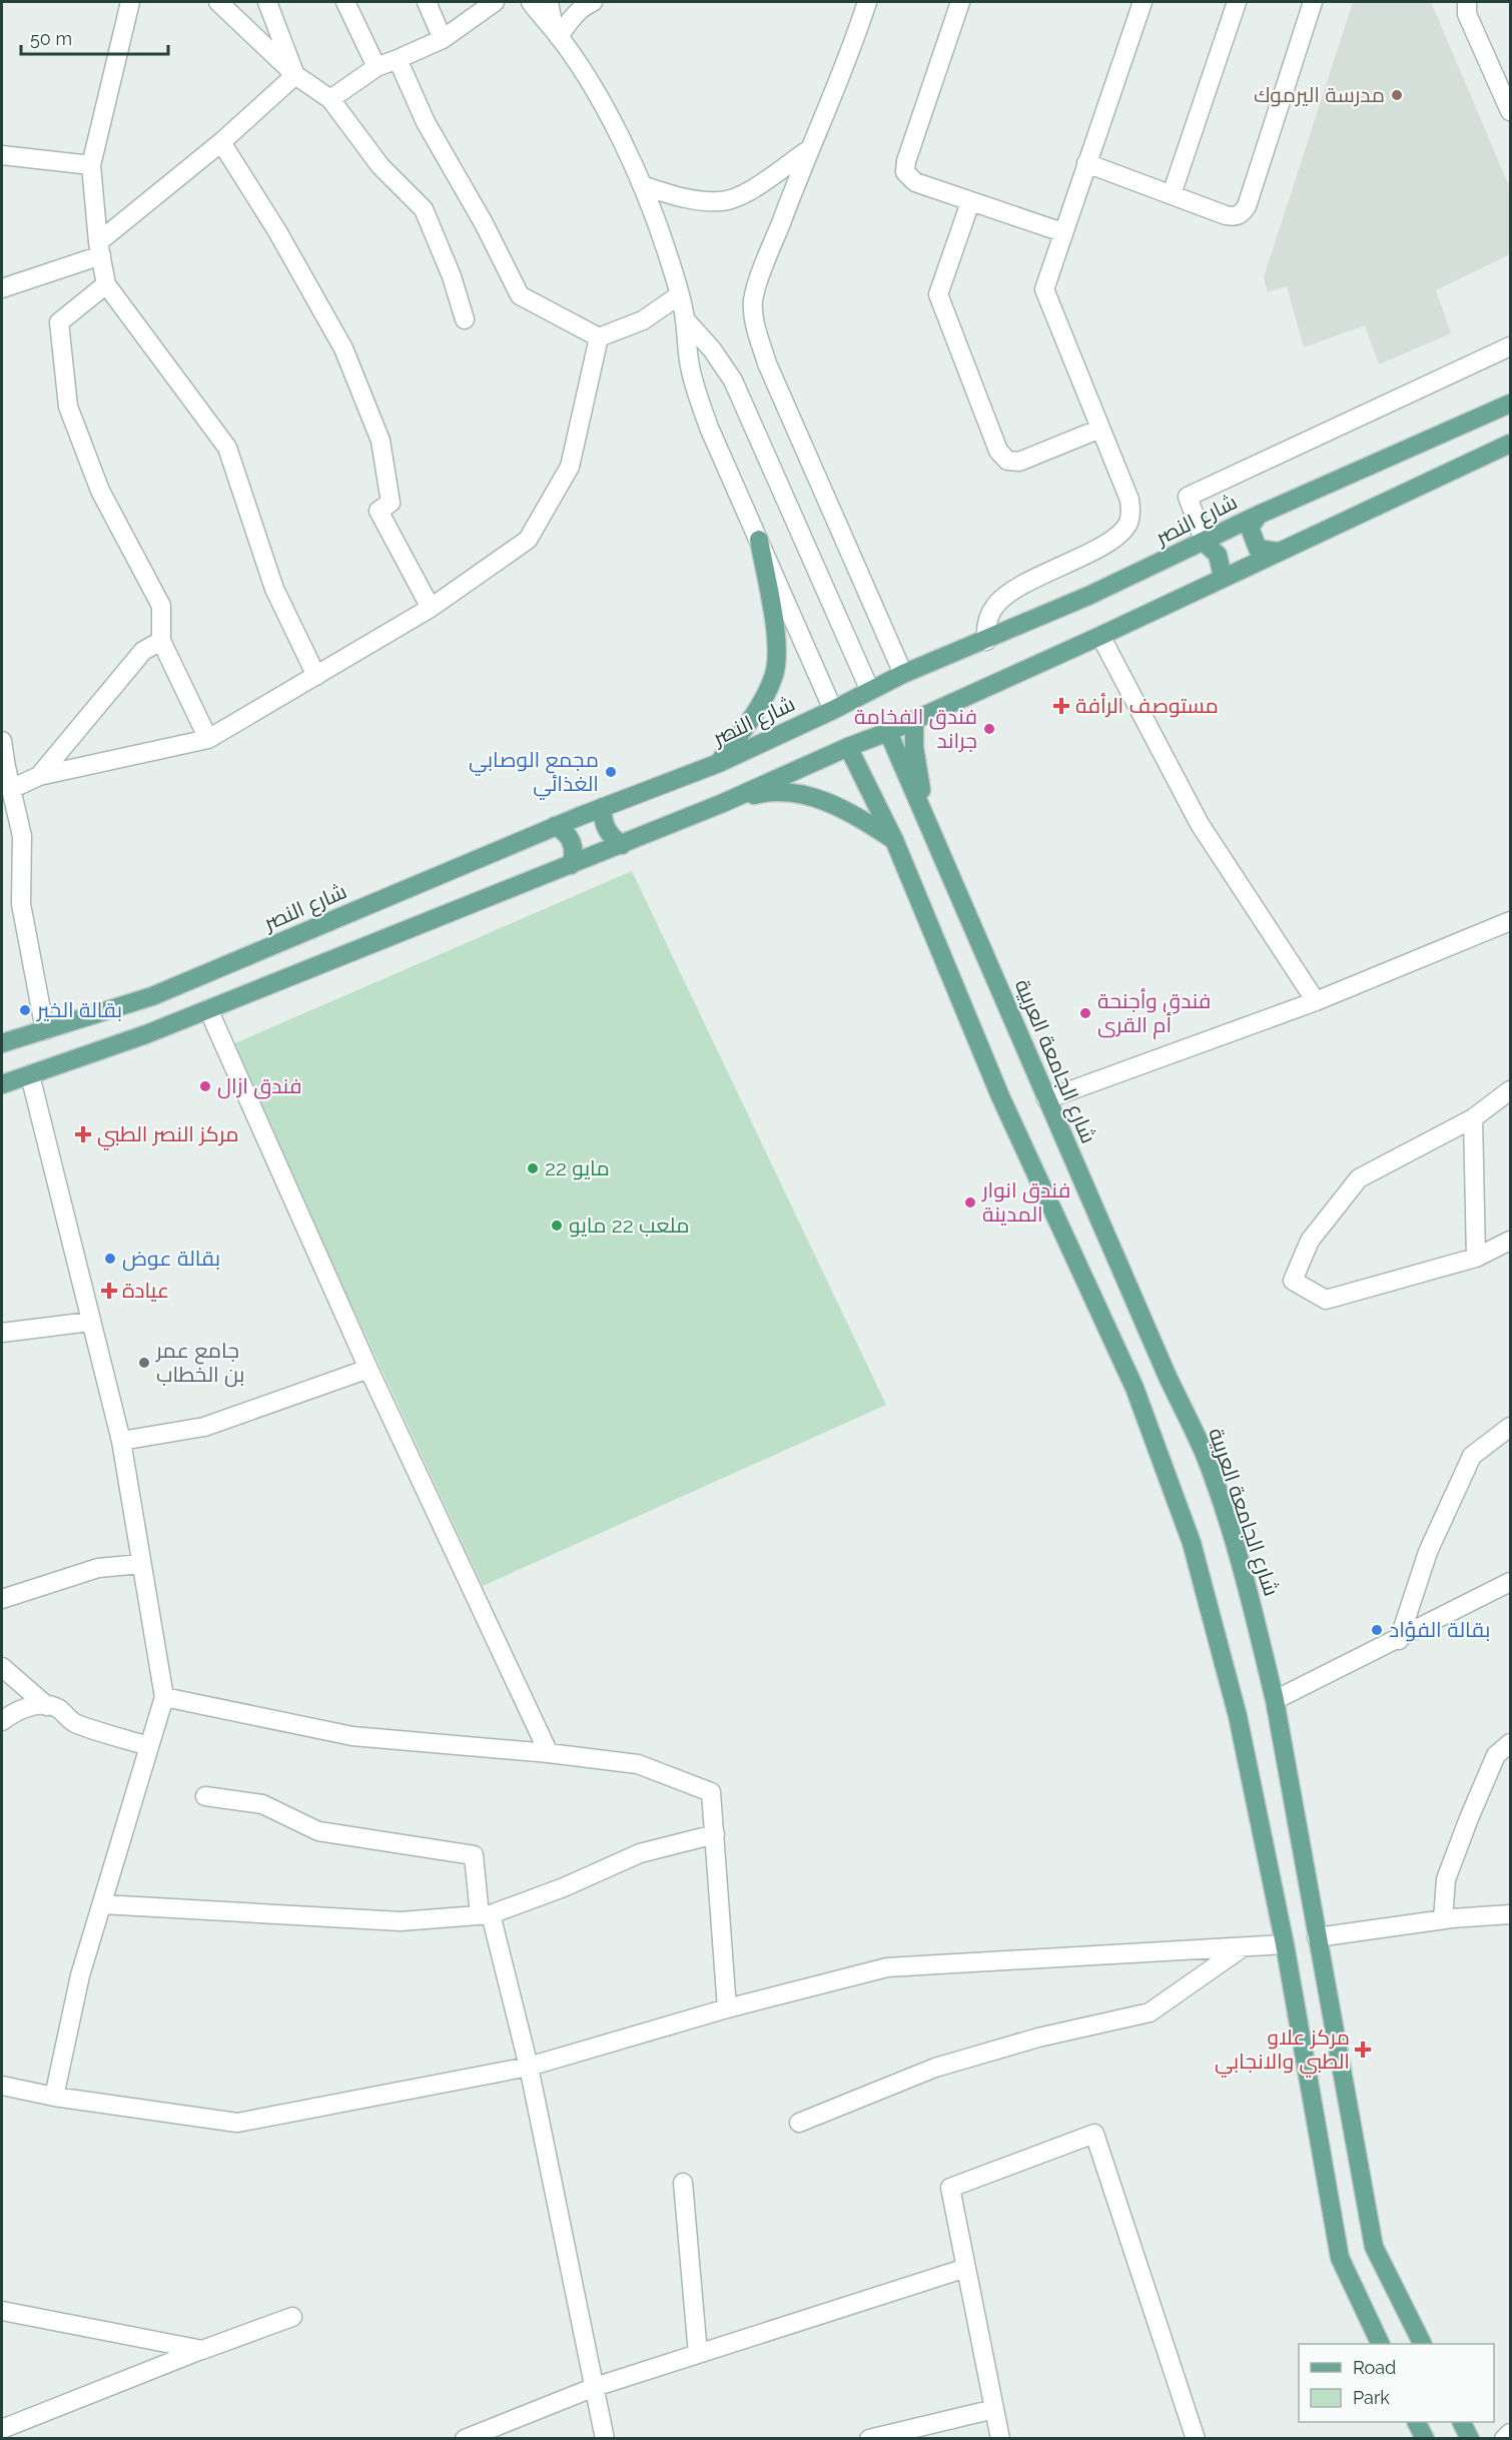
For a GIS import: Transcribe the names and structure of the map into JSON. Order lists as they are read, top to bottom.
{
  "streets": {
    "main road": ["شارع النصر", "شارع الجامعة العربية"]
  },
  "places": {
    "other": [
      "مدرسة اليرموك",
      "فندق الفخامة جراند",
      "مجمع الوصابي الغذائي",
      "بقالة الخير",
      "فندق وأجنحة أم القرى",
      "فندق ازال",
      "22 مايو",
      "فندق انوار المدينة",
      "ملعب 22 مايو",
      "بقالة عوض",
      "جامع عمر بن الخطاب",
      "بقالة الفؤاد"
    ],
    "health": [
      "مستوصف الرأفة",
      "مركز النصر الطبي",
      "عيادة",
      "مركز علاو الطبي والانجابي"
    ]
  },
  "legend": ["Road", "Park"],
  "scale_bar": "50 m"
}
